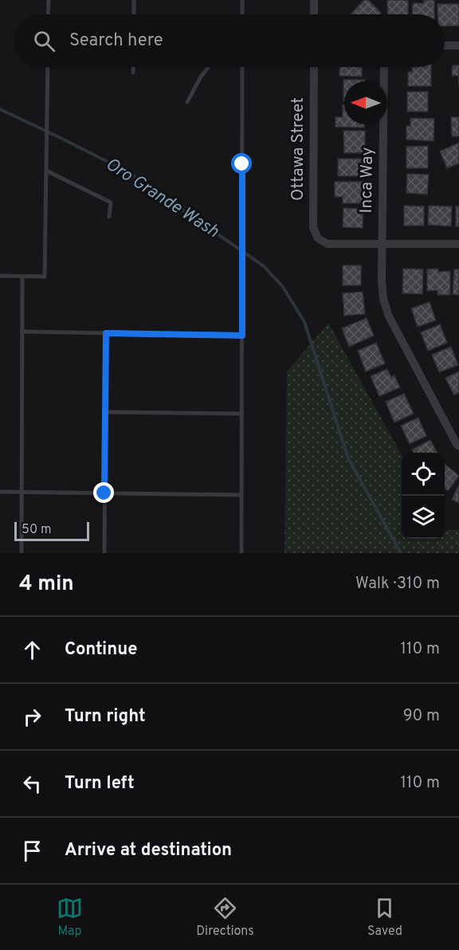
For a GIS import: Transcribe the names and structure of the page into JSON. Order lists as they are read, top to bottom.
{
  "streets": {
    "street": ["Ottawa Street", "Inca Way"]
  },
  "crossings": [
    ["Ottawa Street", "Inca Way"]
  ],
  "water": ["Oro Grande Wash"],
  "scale_bar": "50 m",
  "north": "left",
  "page": {
    "search": "Search here",
    "scale": "50 m",
    "heading": ["4 min", "Walk · 310 m"],
    "list": [
      ["Continue", "110 m"],
      ["Turn right", "90 m"],
      ["Turn left", "110 m"],
      "Arrive at destination"
    ],
    "nav": ["Map", "Directions", "Saved"]
  }
}
